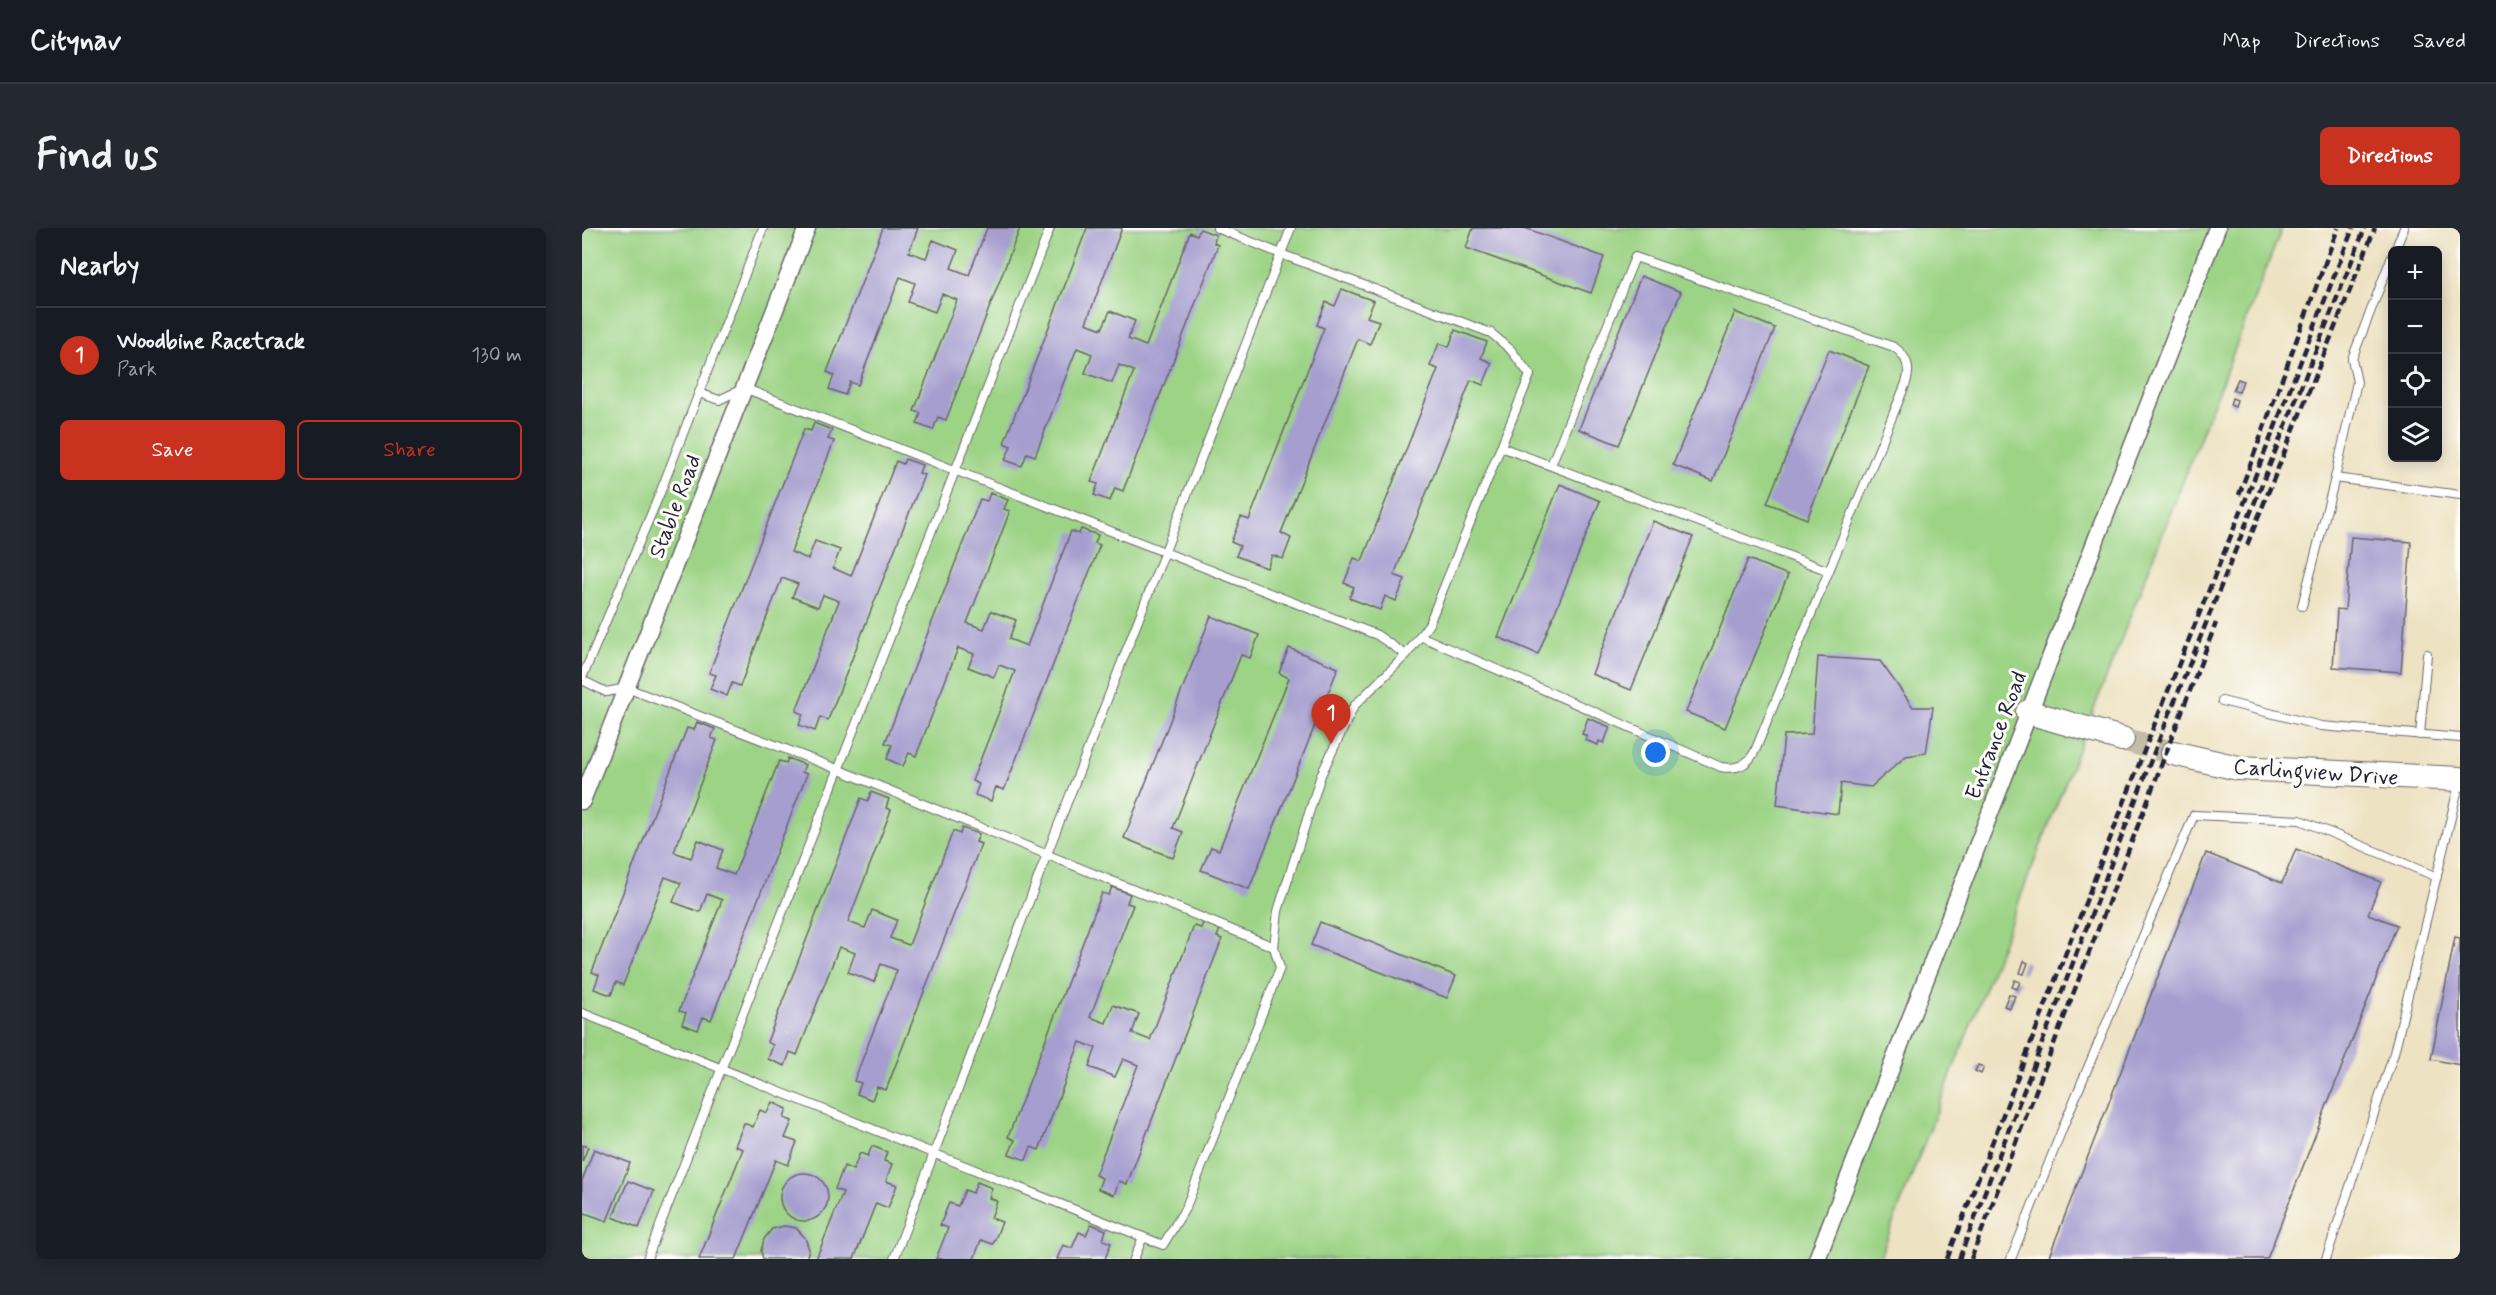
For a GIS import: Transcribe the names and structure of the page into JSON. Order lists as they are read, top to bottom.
{
  "streets": {
    "street": ["Stable Road", "Entrance Road", "Carlingview Drive"]
  },
  "page": {
    "header": "Citynav",
    "nav": ["Map", "Directions", "Saved"],
    "buttons": [
      "Directions",
      ["Save", "Share"]
    ],
    "title": "Find us",
    "heading": "Nearby",
    "map_buttons": ["+", "−"],
    "list": [
      {
        "mark": "1",
        "name": "Woodbine Racetrack",
        "note": "Park",
        "value": "130 m"
      }
    ],
    "pins": "1"
  }
}
